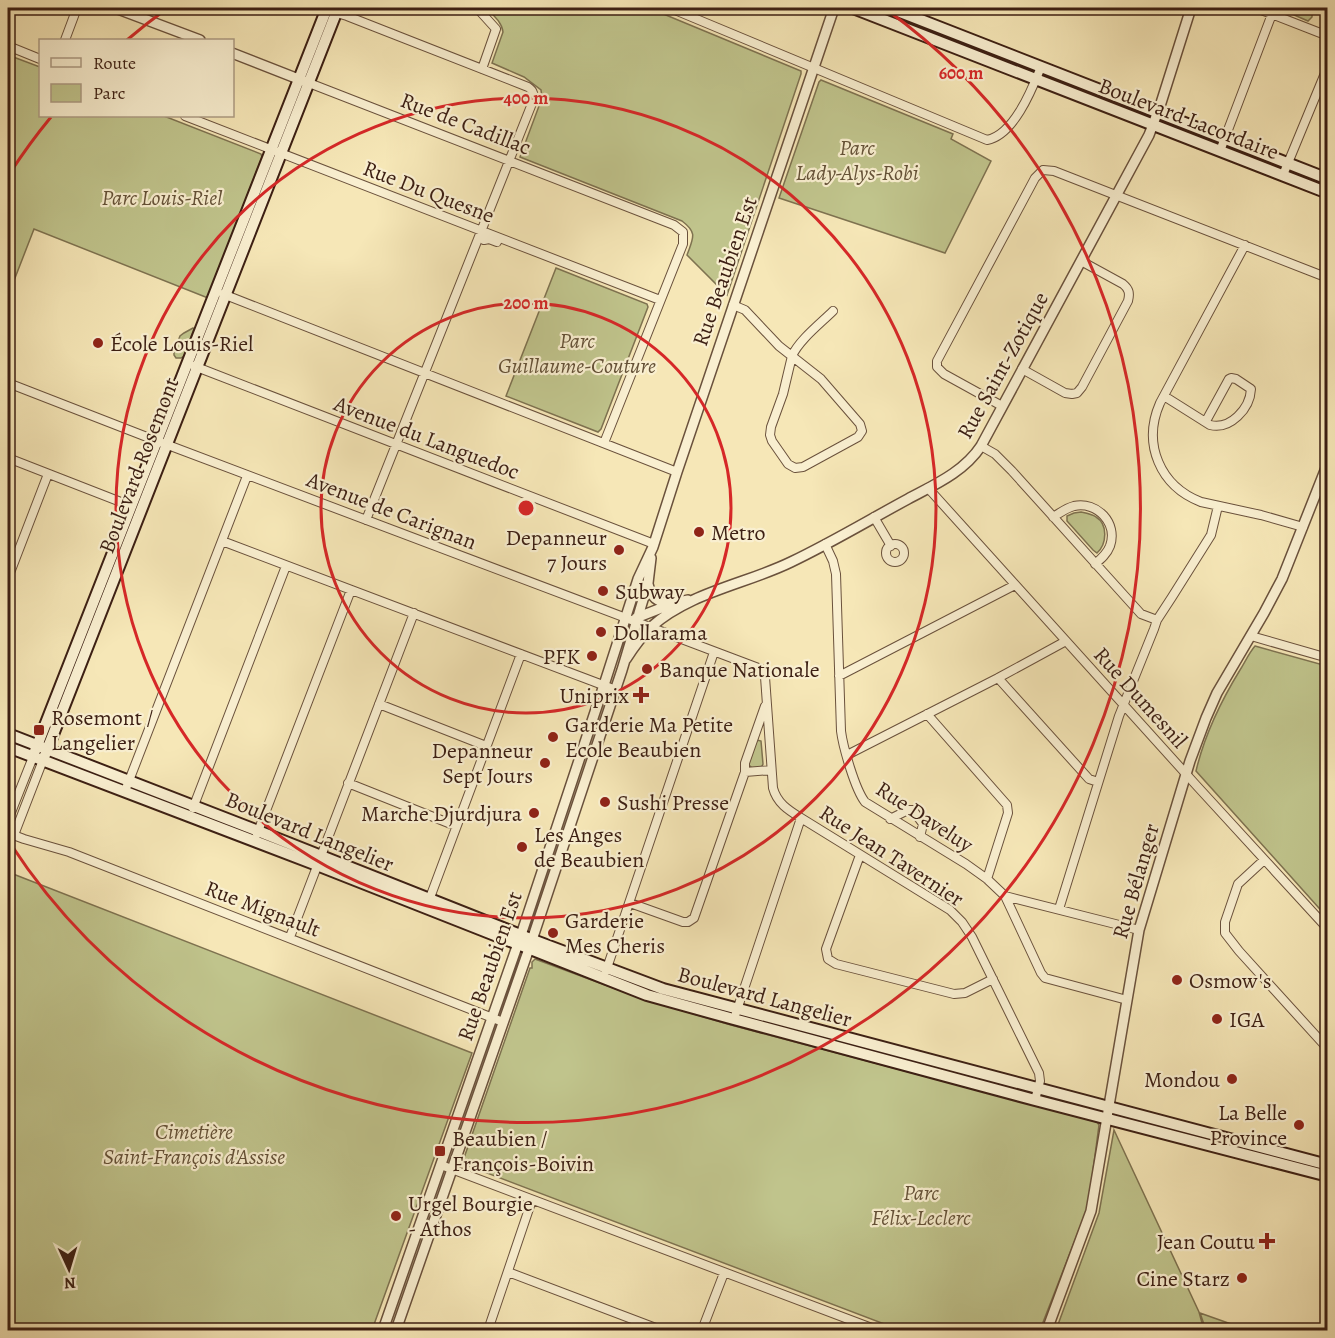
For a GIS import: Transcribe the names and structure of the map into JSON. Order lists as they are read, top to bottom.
{
  "streets": {
    "main road": ["Boulevard Lacordaire", "Boulevard Rosemont", "Boulevard Langelier"],
    "street": [
      "Rue de Cadillac",
      "Rue Du Quesne",
      "Rue Beaubien Est",
      "Rue Saint-Zotique",
      "Avenue du Languedoc",
      "Avenue de Carignan",
      "Rue Dumesnil",
      "Rue Daveluy",
      "Rue Jean Tavernier",
      "Rue Bélanger",
      "Rue Mignault"
    ]
  },
  "crossings": [
    ["Boulevard Lacordaire", "Rue Saint-Zotique"],
    ["Rue de Cadillac", "Rue Du Quesne"],
    ["Rue de Cadillac", "Boulevard Rosemont"],
    ["Rue Du Quesne", "Boulevard Rosemont"],
    ["Rue Beaubien Est", "Rue Saint-Zotique"],
    ["Rue Beaubien Est", "Avenue du Languedoc"],
    ["Rue Beaubien Est", "Avenue de Carignan"],
    ["Rue Beaubien Est", "Boulevard Langelier"],
    ["Rue Beaubien Est", "Rue Mignault"],
    ["Rue Saint-Zotique", "Avenue de Carignan"],
    ["Rue Saint-Zotique", "Rue Dumesnil"],
    ["Rue Saint-Zotique", "Rue Daveluy"],
    ["Avenue du Languedoc", "Boulevard Rosemont"],
    ["Boulevard Rosemont", "Avenue de Carignan"],
    ["Boulevard Rosemont", "Boulevard Langelier"],
    ["Boulevard Rosemont", "Rue Mignault"],
    ["Avenue de Carignan", "Rue Jean Tavernier"],
    ["Rue Dumesnil", "Rue Bélanger"],
    ["Rue Daveluy", "Rue Bélanger"],
    ["Boulevard Langelier", "Rue Jean Tavernier"],
    ["Boulevard Langelier", "Rue Bélanger"]
  ],
  "parks": [
    "Parc Lady-Alys-Robi",
    "Parc Louis-Riel",
    "Parc Guillaume-Couture",
    "Cimetière Saint-François d'Assise",
    "Parc Félix-Leclerc"
  ],
  "places": {
    "other": [
      "École Louis-Riel",
      "Metro",
      "Depanneur 7 Jours",
      "Subway",
      "Dollarama",
      "PFK",
      "Banque Nationale",
      "Garderie Ma Petite Ecole Beaubien",
      "Depanneur Sept Jours",
      "Sushi Presse",
      "Marche Djurdjura",
      "Les Anges de Beaubien",
      "Garderie Mes Cheris",
      "Osmow's",
      "IGA",
      "Mondou",
      "La Belle Province",
      "Urgel Bourgie - Athos",
      "Cine Starz"
    ],
    "health": ["Uniprix", "Jean Coutu"],
    "transit": ["Rosemont / Langelier", "Beaubien / François-Boivin"]
  },
  "legend": ["Route", "Parc"],
  "north": "bottom",
  "rings": ["600 m", "400 m", "200 m"]
}
